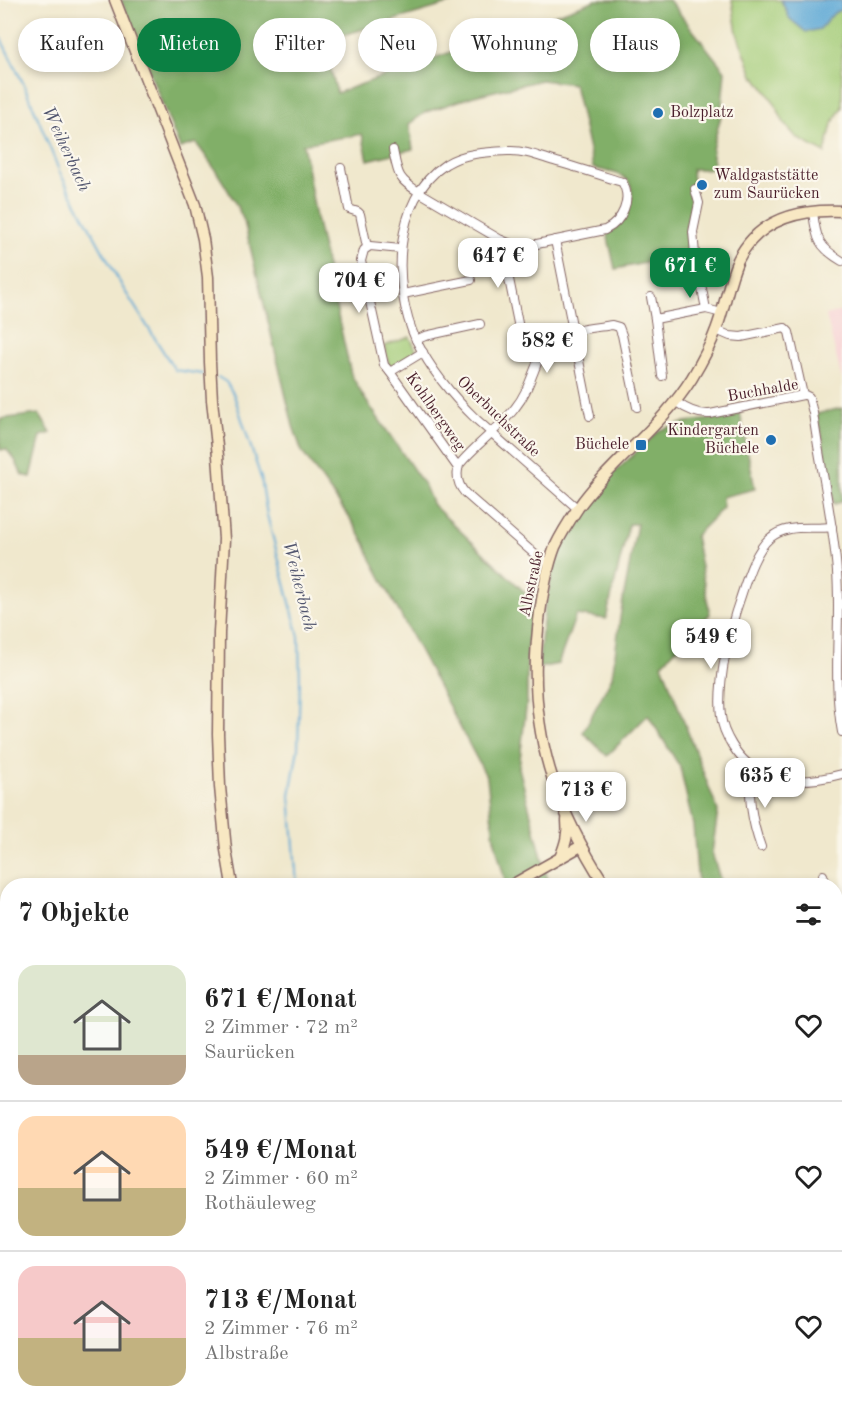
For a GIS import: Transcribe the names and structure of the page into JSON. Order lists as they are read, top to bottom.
{
  "streets": {
    "street": [
      "Buchhalde",
      "Kohlbergweg",
      "Oberbuchstraße",
      "Albstraße"
    ]
  },
  "crossings": [
    ["Buchhalde", "Albstraße"],
    ["Kohlbergweg", "Oberbuchstraße"],
    ["Kohlbergweg", "Albstraße"],
    ["Oberbuchstraße", "Albstraße"]
  ],
  "water": ["Weiherbach"],
  "places": {
    "other": ["Bolzplatz", "Waldgaststätte zum Saurücken", "Kindergarten Büchele"],
    "transit": ["Büchele"]
  },
  "page": {
    "chip": [
      "Kaufen",
      "Mieten",
      "Filter",
      "Neu",
      "Wohnung",
      "Haus"
    ],
    "price": [
      "647 €",
      "671 €",
      "704 €",
      "582 €",
      "549 €",
      "635 €",
      "713 €"
    ],
    "heading": "7 Objekte",
    "list": [
      {
        "name": "671 €/Monat",
        "note": "2 Zimmer · 72 m² · Saurücken"
      },
      {
        "name": "549 €/Monat",
        "note": "2 Zimmer · 60 m² · Rothäuleweg"
      },
      {
        "name": "713 €/Monat",
        "note": "2 Zimmer · 76 m² · Albstraße"
      }
    ]
  }
}
